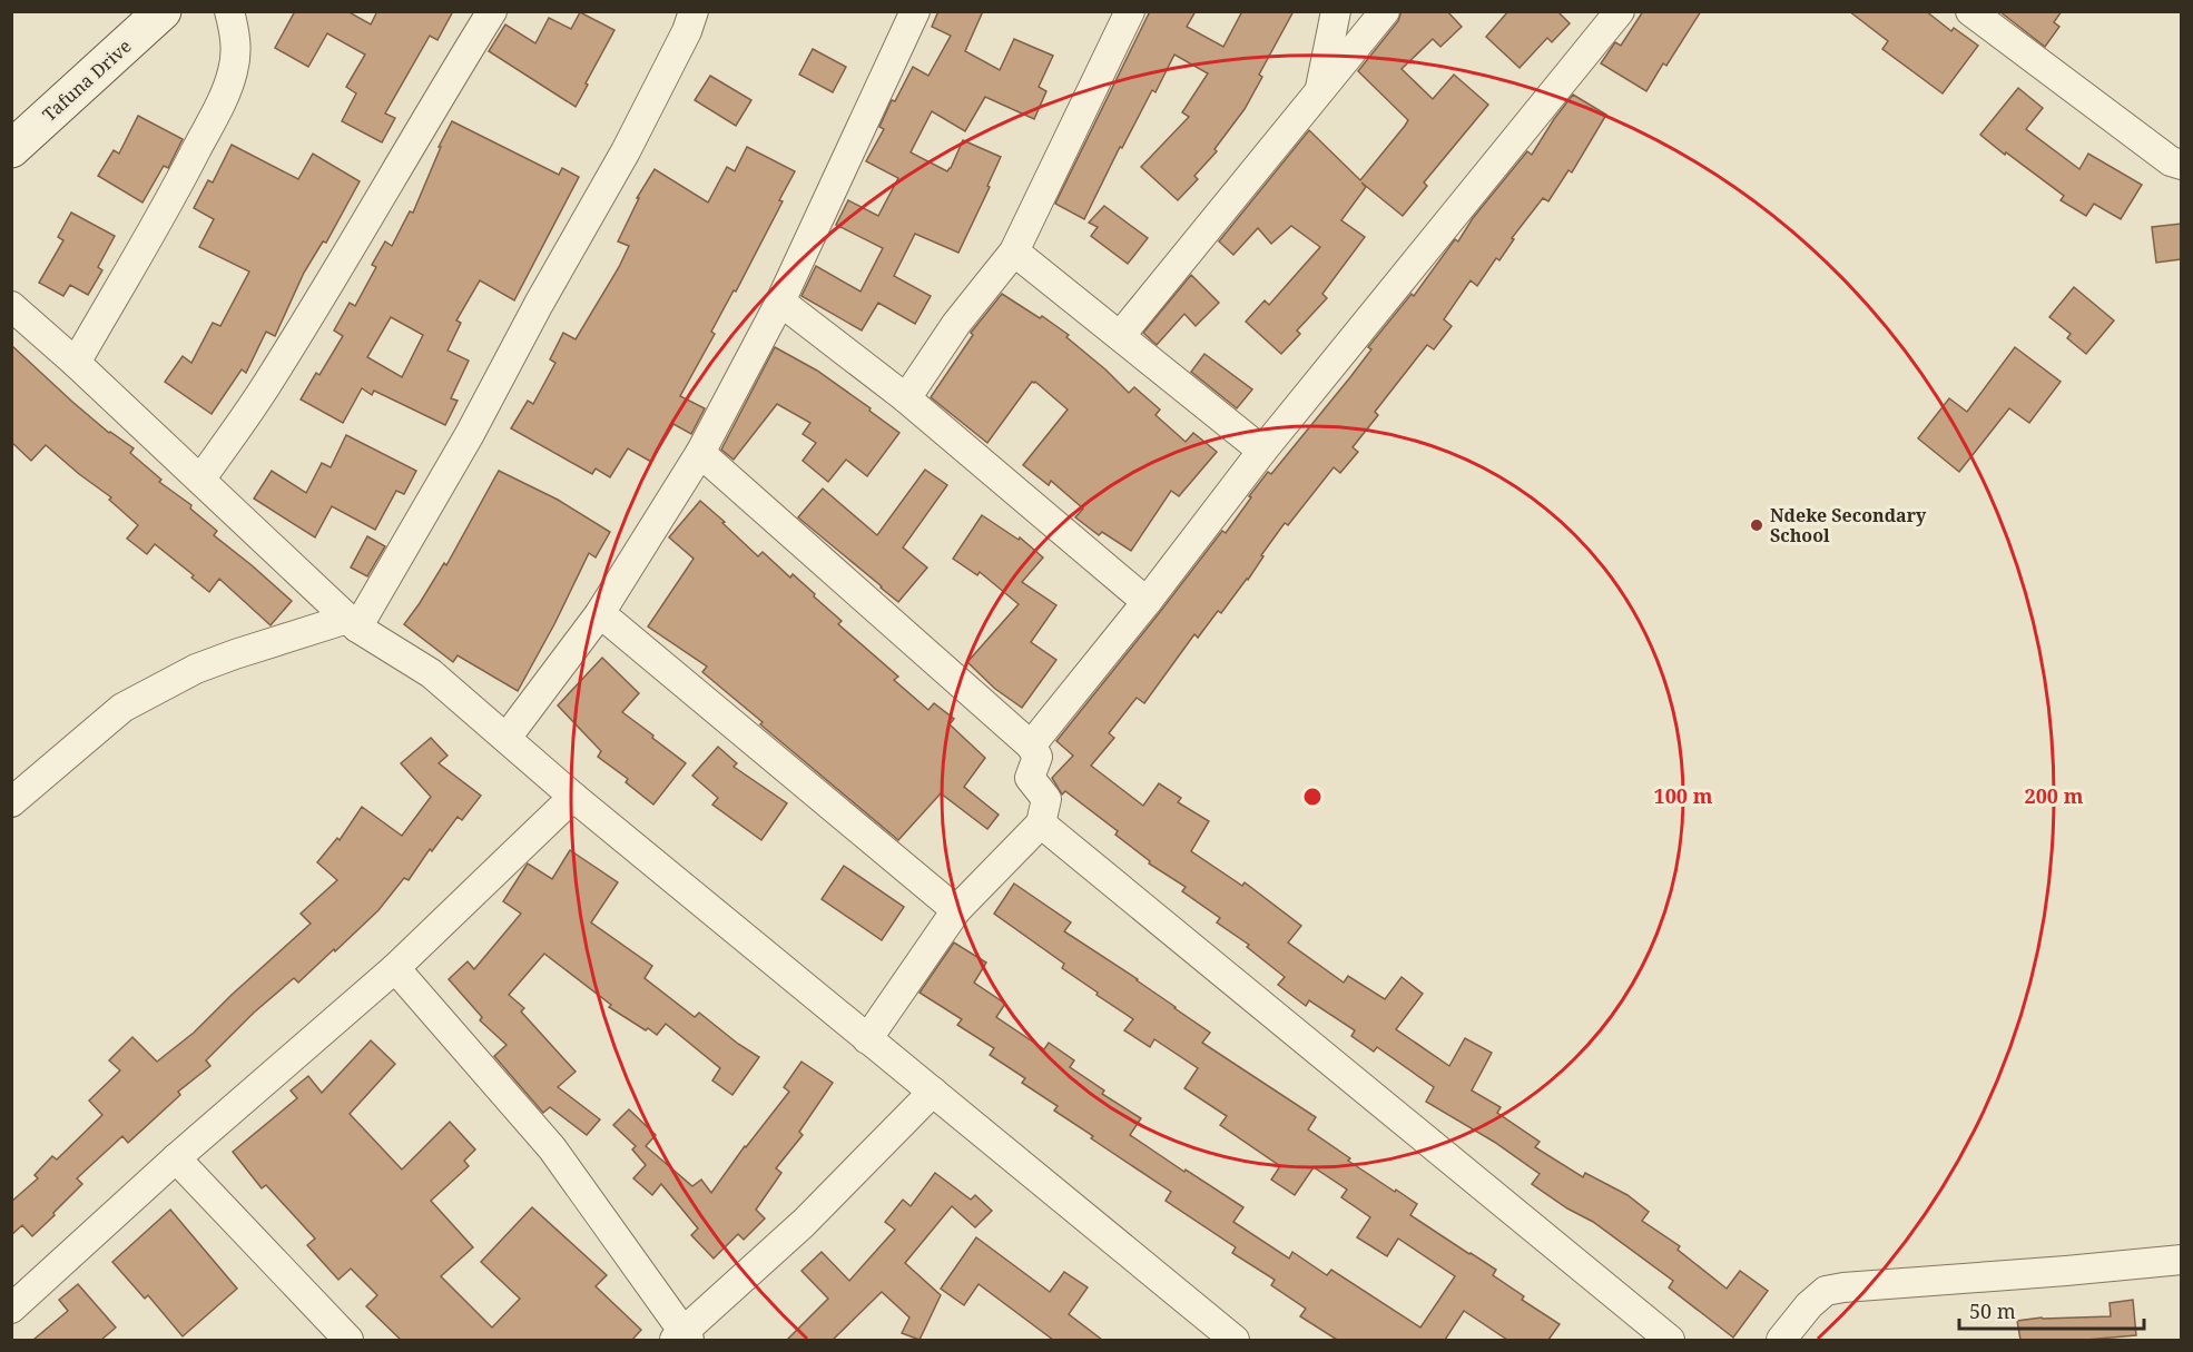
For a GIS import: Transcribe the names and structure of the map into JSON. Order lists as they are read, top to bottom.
{
  "streets": {
    "main road": ["Tafuna Drive"]
  },
  "places": ["Ndeke Secondary School"],
  "scale_bar": "50 m",
  "rings": ["100 m", "200 m"]
}
